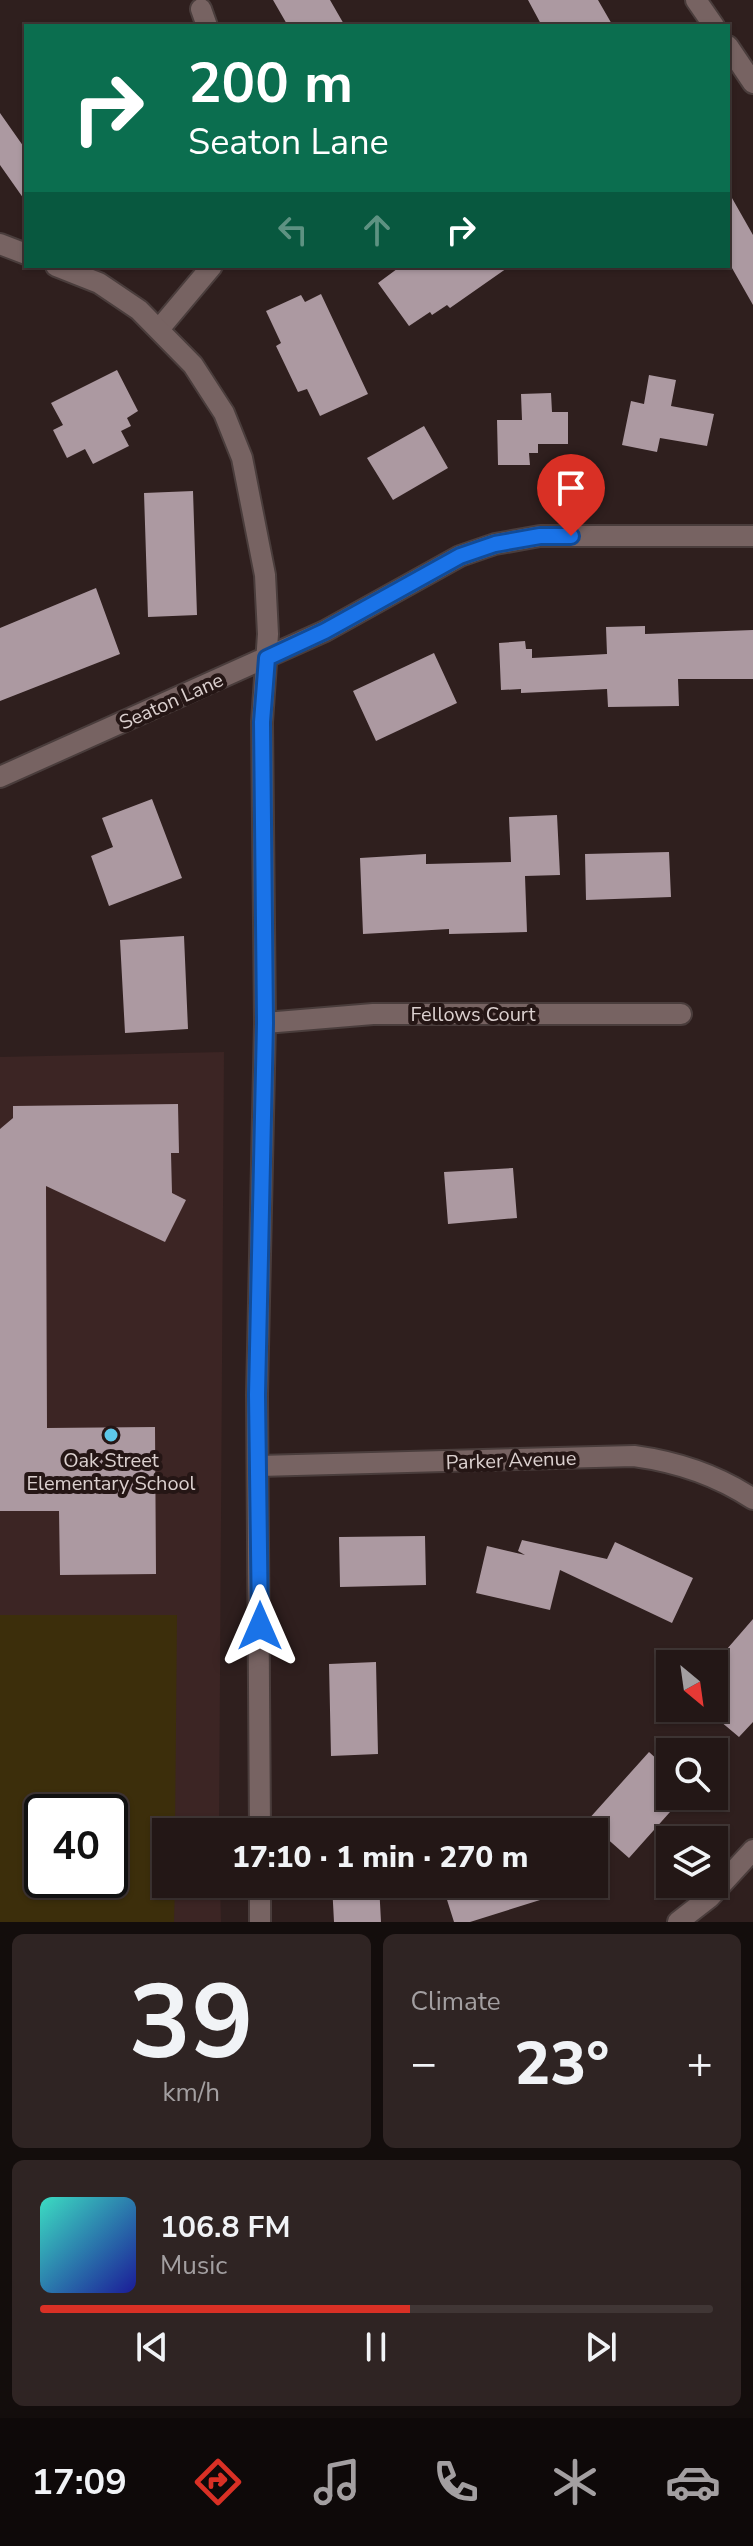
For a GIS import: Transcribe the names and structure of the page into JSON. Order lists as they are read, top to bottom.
{
  "streets": {
    "street": ["Seaton Lane", "Fellows Court", "Parker Avenue"]
  },
  "places": ["Oak Street Elementary School"],
  "north": "bottom right",
  "page": {
    "turn": ["200 m", "Seaton Lane"],
    "limit": "40",
    "trip": "17:10 · 1 min · 270 m",
    "tile": [
      ["39", "km/h"],
      "Climate"
    ],
    "heat": ["−", "23°", "+"],
    "song": ["106.8 FM", "Music"],
    "tabs": "17:09"
  }
}
